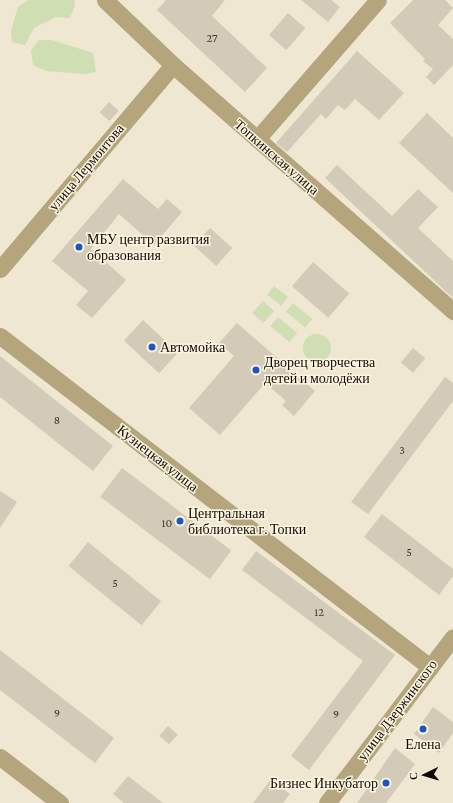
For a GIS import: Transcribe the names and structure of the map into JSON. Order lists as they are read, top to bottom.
{
  "streets": {
    "street": [
      "Топкинская улица",
      "улица Лермонтова",
      "Кузнецкая улица",
      "улица Дзержинского"
    ]
  },
  "crossings": [
    ["Топкинская улица", "улица Лермонтова"],
    ["Кузнецкая улица", "улица Дзержинского"]
  ],
  "places": [
    "МБУ центр развития образования",
    "Автомойка",
    "Дворец творчества детей и молодёжи",
    "Центральная библиотека г. Топки",
    "Елена",
    "Бизнес Инкубатор"
  ],
  "house_numbers": [
    "27",
    "8",
    "3",
    "10",
    "5",
    "5",
    "12",
    "9",
    "9"
  ],
  "north": "left"
}
